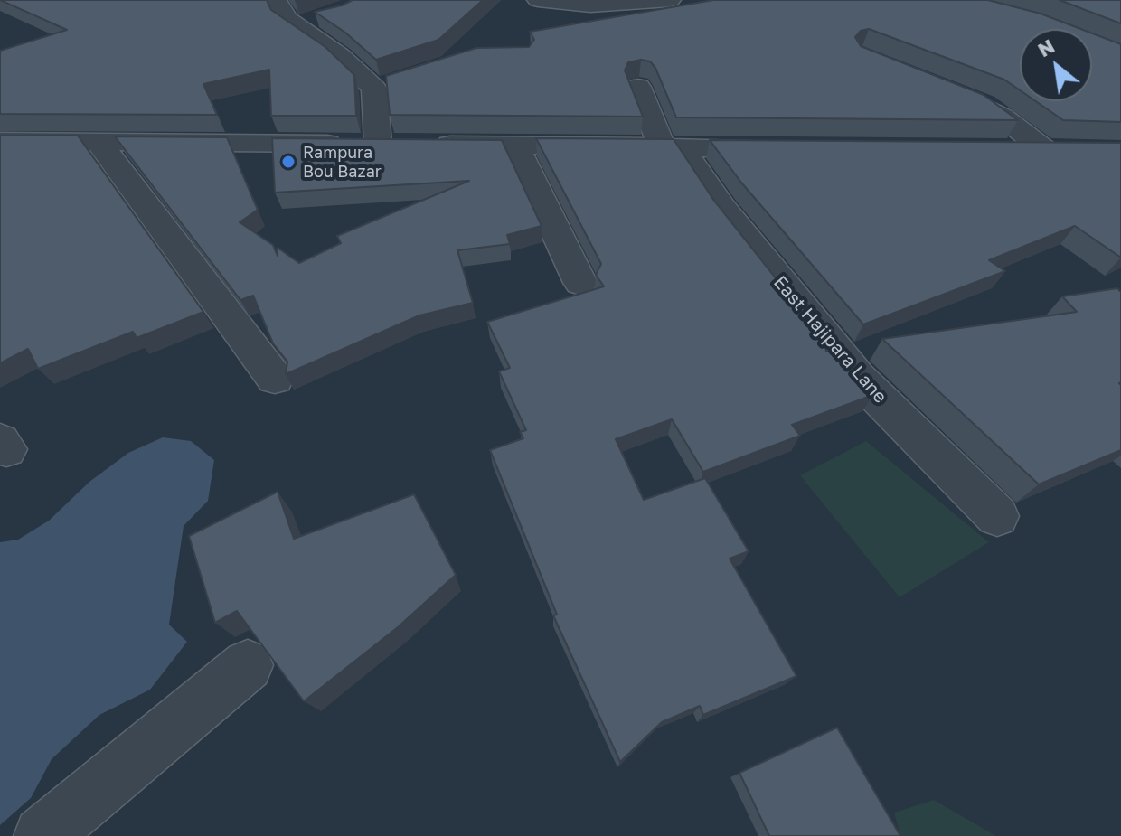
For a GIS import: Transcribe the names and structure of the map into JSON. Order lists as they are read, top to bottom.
{
  "streets": {
    "street": ["East Hajipara Lane"]
  },
  "places": ["Rampura Bou Bazar"],
  "north": "top left"
}
